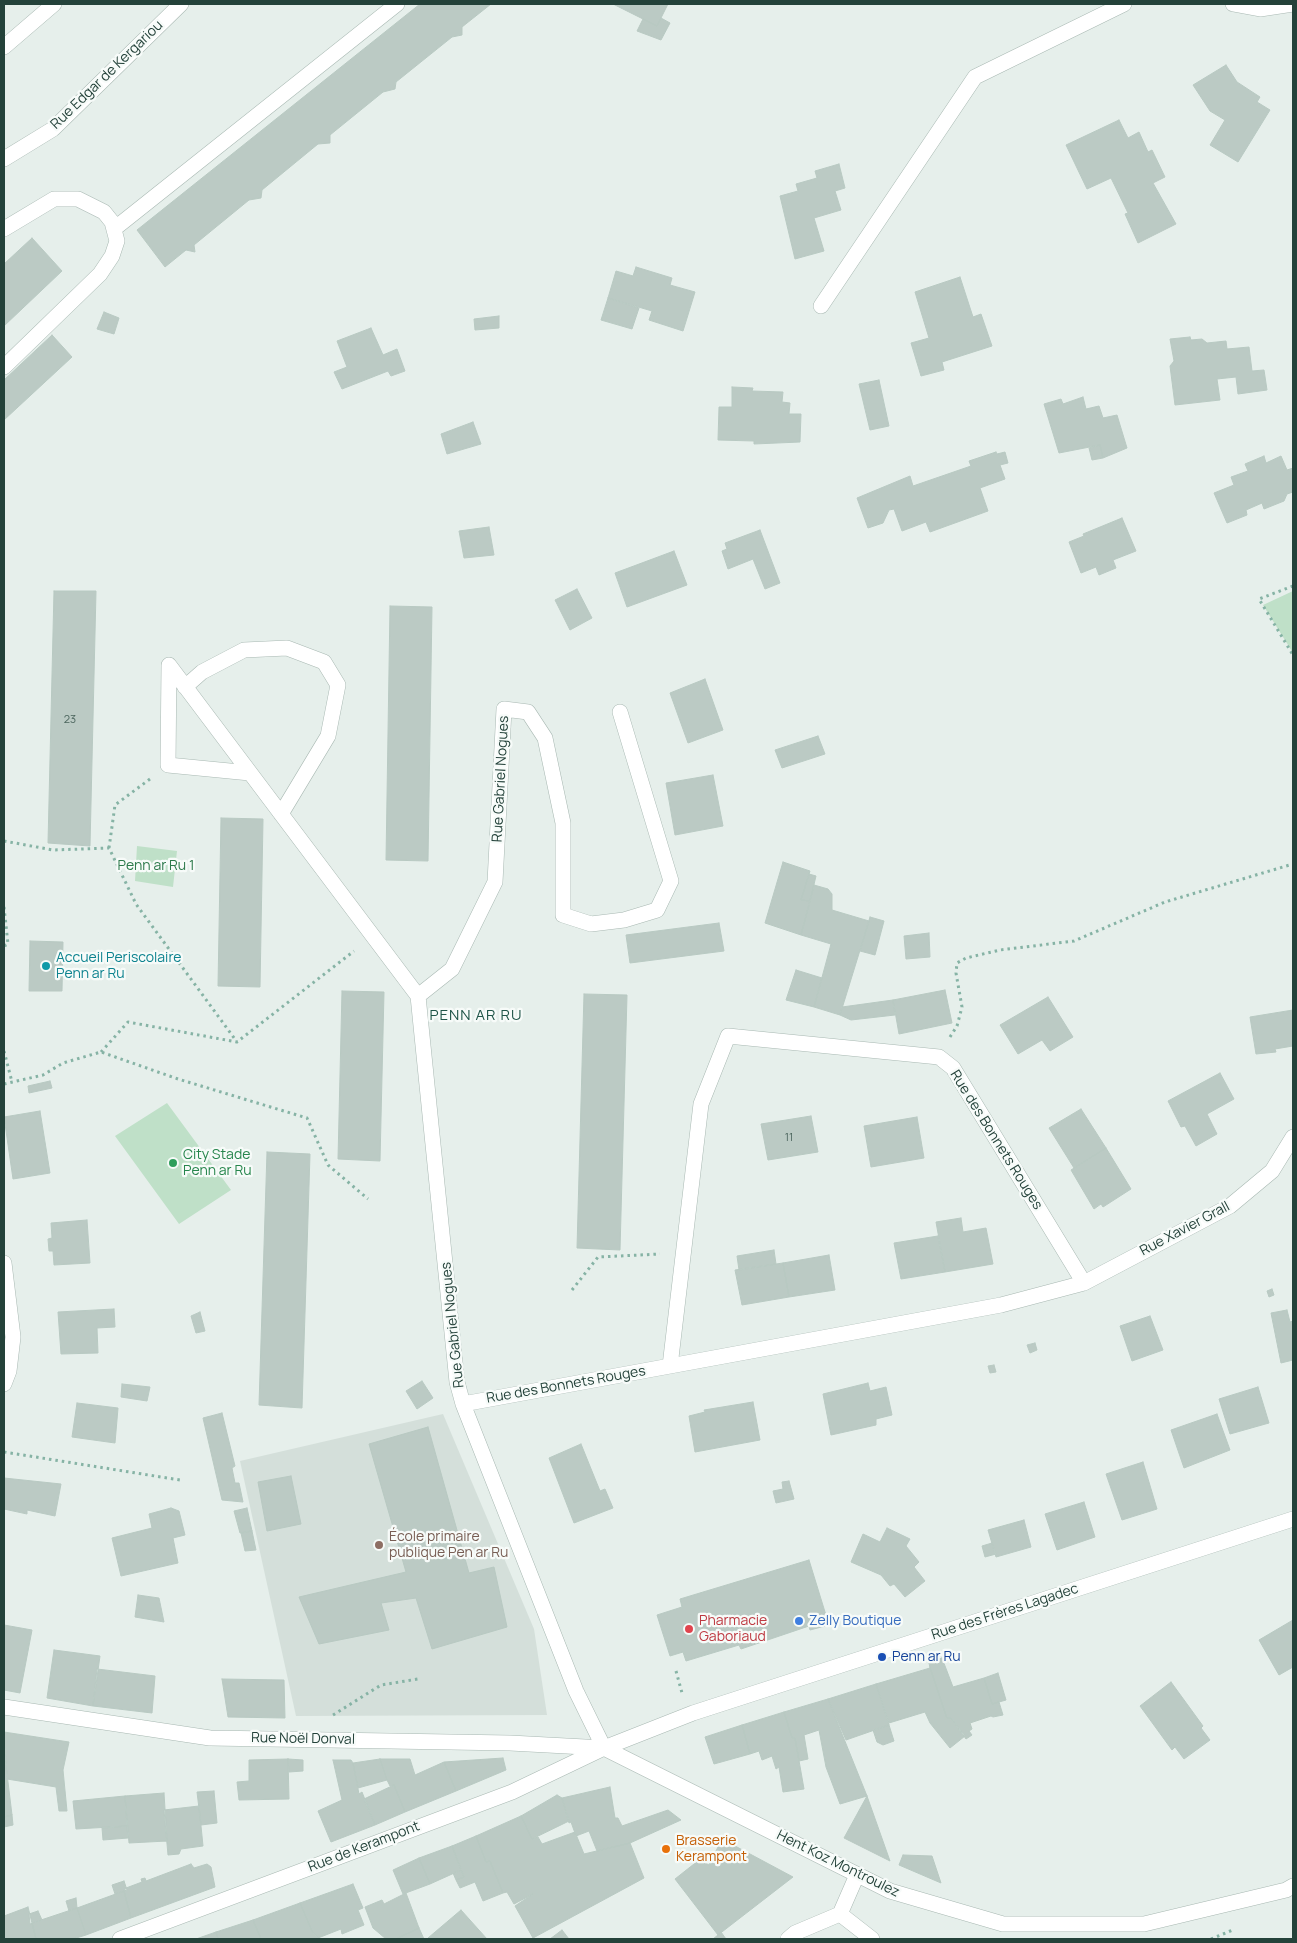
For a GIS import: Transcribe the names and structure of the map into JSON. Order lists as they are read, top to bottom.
{
  "streets": {
    "street": [
      "Rue Edgar de Kergariou",
      "Rue Gabriel Nogues",
      "Rue des Bonnets Rouges",
      "Rue Xavier Grall",
      "Rue des Frères Lagadec",
      "Rue Noël Donval",
      "Rue de Kerampont",
      "Hent Koz Montroulez"
    ]
  },
  "crossings": [
    ["Rue Gabriel Nogues", "Rue des Bonnets Rouges"],
    ["Rue Gabriel Nogues", "Rue des Frères Lagadec"],
    ["Rue Gabriel Nogues", "Rue Noël Donval"],
    ["Rue Gabriel Nogues", "Rue de Kerampont"],
    ["Rue Gabriel Nogues", "Hent Koz Montroulez"],
    ["Rue des Bonnets Rouges", "Rue Xavier Grall"],
    ["Rue des Frères Lagadec", "Rue Noël Donval"],
    ["Rue des Frères Lagadec", "Rue de Kerampont"],
    ["Rue des Frères Lagadec", "Hent Koz Montroulez"],
    ["Rue Noël Donval", "Rue de Kerampont"],
    ["Rue Noël Donval", "Hent Koz Montroulez"],
    ["Rue de Kerampont", "Hent Koz Montroulez"]
  ],
  "districts": ["PENN AR RU"],
  "parks": ["Penn ar Ru 1"],
  "places": [
    "Accueil Periscolaire Penn ar Ru",
    "City Stade Penn ar Ru",
    "École primaire publique Pen ar Ru",
    "Zelly Boutique",
    "Pharmacie Gaboriaud",
    "Penn ar Ru",
    "Brasserie Kerampont"
  ],
  "house_numbers": ["23", "11"]
}
